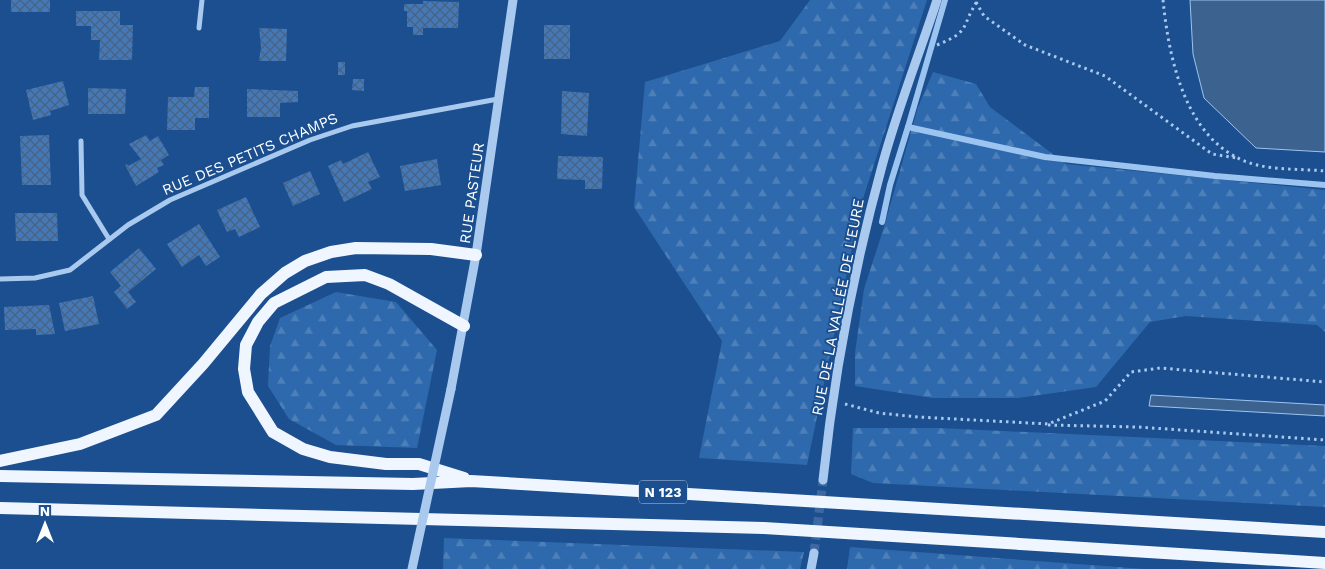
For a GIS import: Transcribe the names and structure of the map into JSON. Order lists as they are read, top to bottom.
{
  "streets": {
    "main road": ["N 123"],
    "street": ["RUE DES PETITS CHAMPS", "RUE PASTEUR", "RUE DE LA VALLÉE DE L'EURE"]
  },
  "crossings": [
    ["RUE DES PETITS CHAMPS", "RUE PASTEUR"]
  ],
  "north": "top"
}
